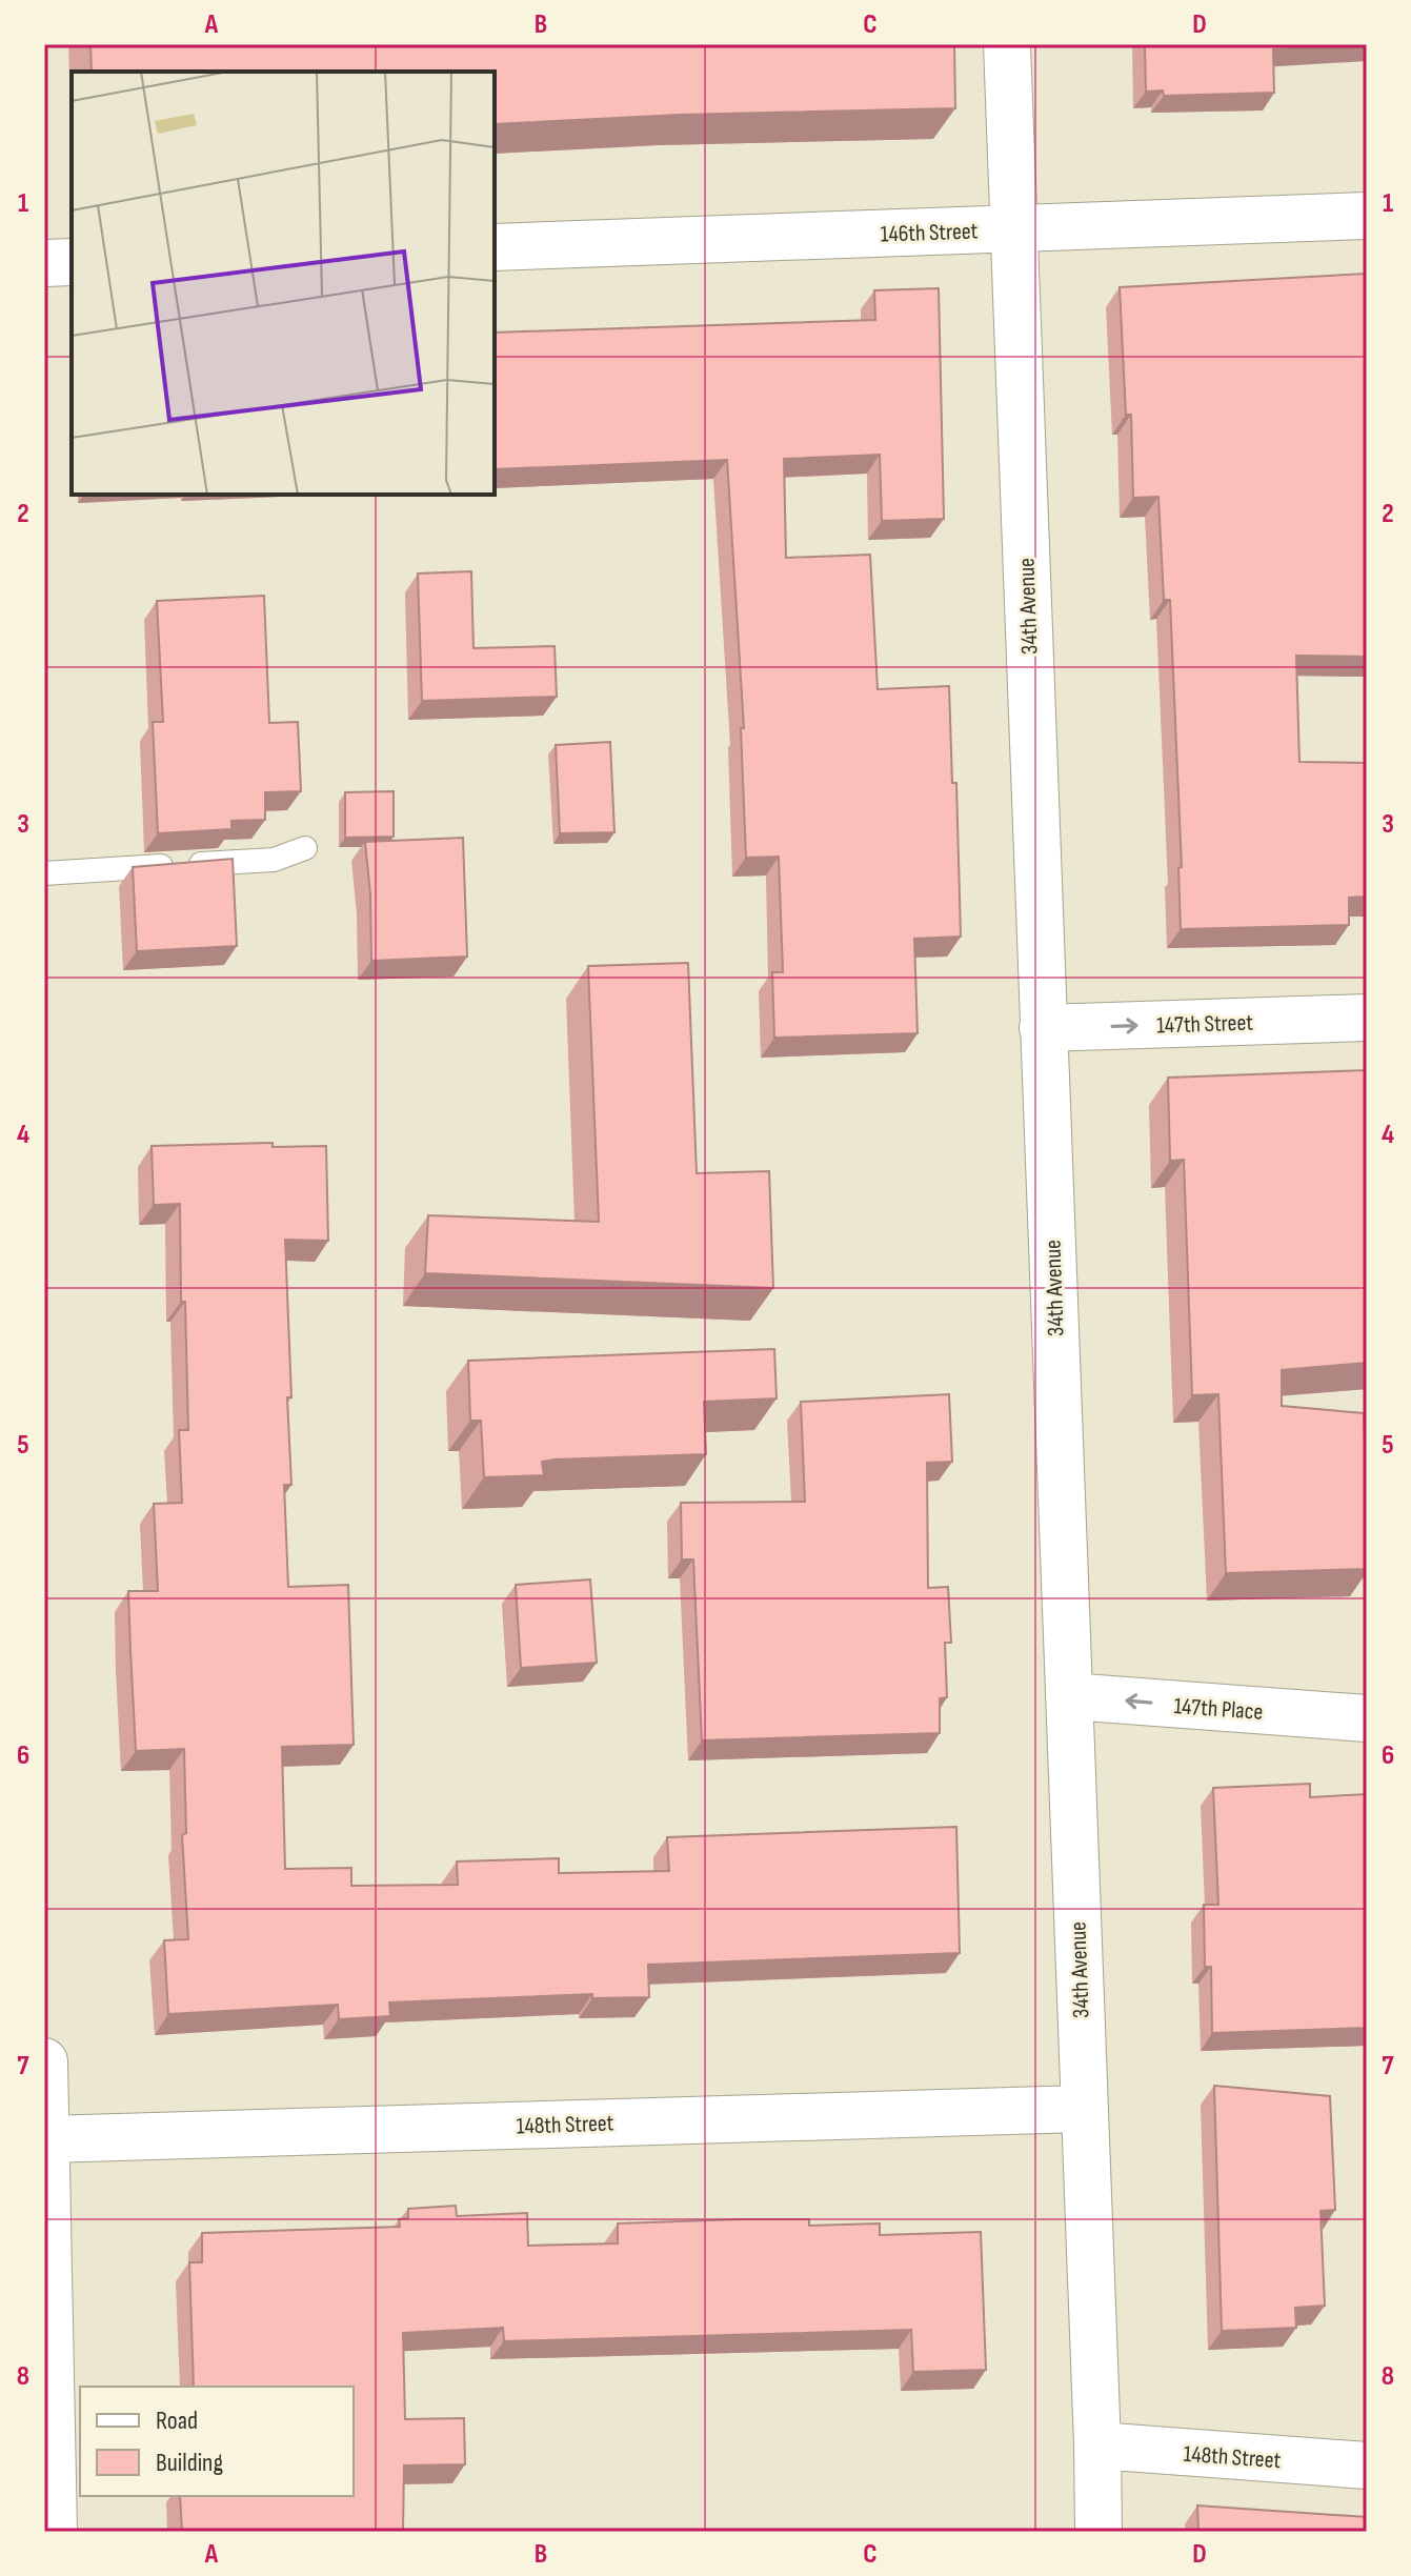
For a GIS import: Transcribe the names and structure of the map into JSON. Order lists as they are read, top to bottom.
{
  "streets": {
    "street": [
      "146th Street",
      "34th Avenue",
      "147th Street",
      "147th Place",
      "148th Street"
    ]
  },
  "crossings": [
    ["146th Street", "34th Avenue"],
    ["34th Avenue", "147th Street"],
    ["34th Avenue", "147th Place"],
    ["34th Avenue", "148th Street"]
  ],
  "one_way": ["147th Street", "147th Place"],
  "legend": ["Road", "Building"],
  "grid": {
    "columns": [
      "A",
      "B",
      "C",
      "D"
    ],
    "rows": [
      "1",
      "2",
      "3",
      "4",
      "5",
      "6",
      "7",
      "8"
    ]
  }
}
